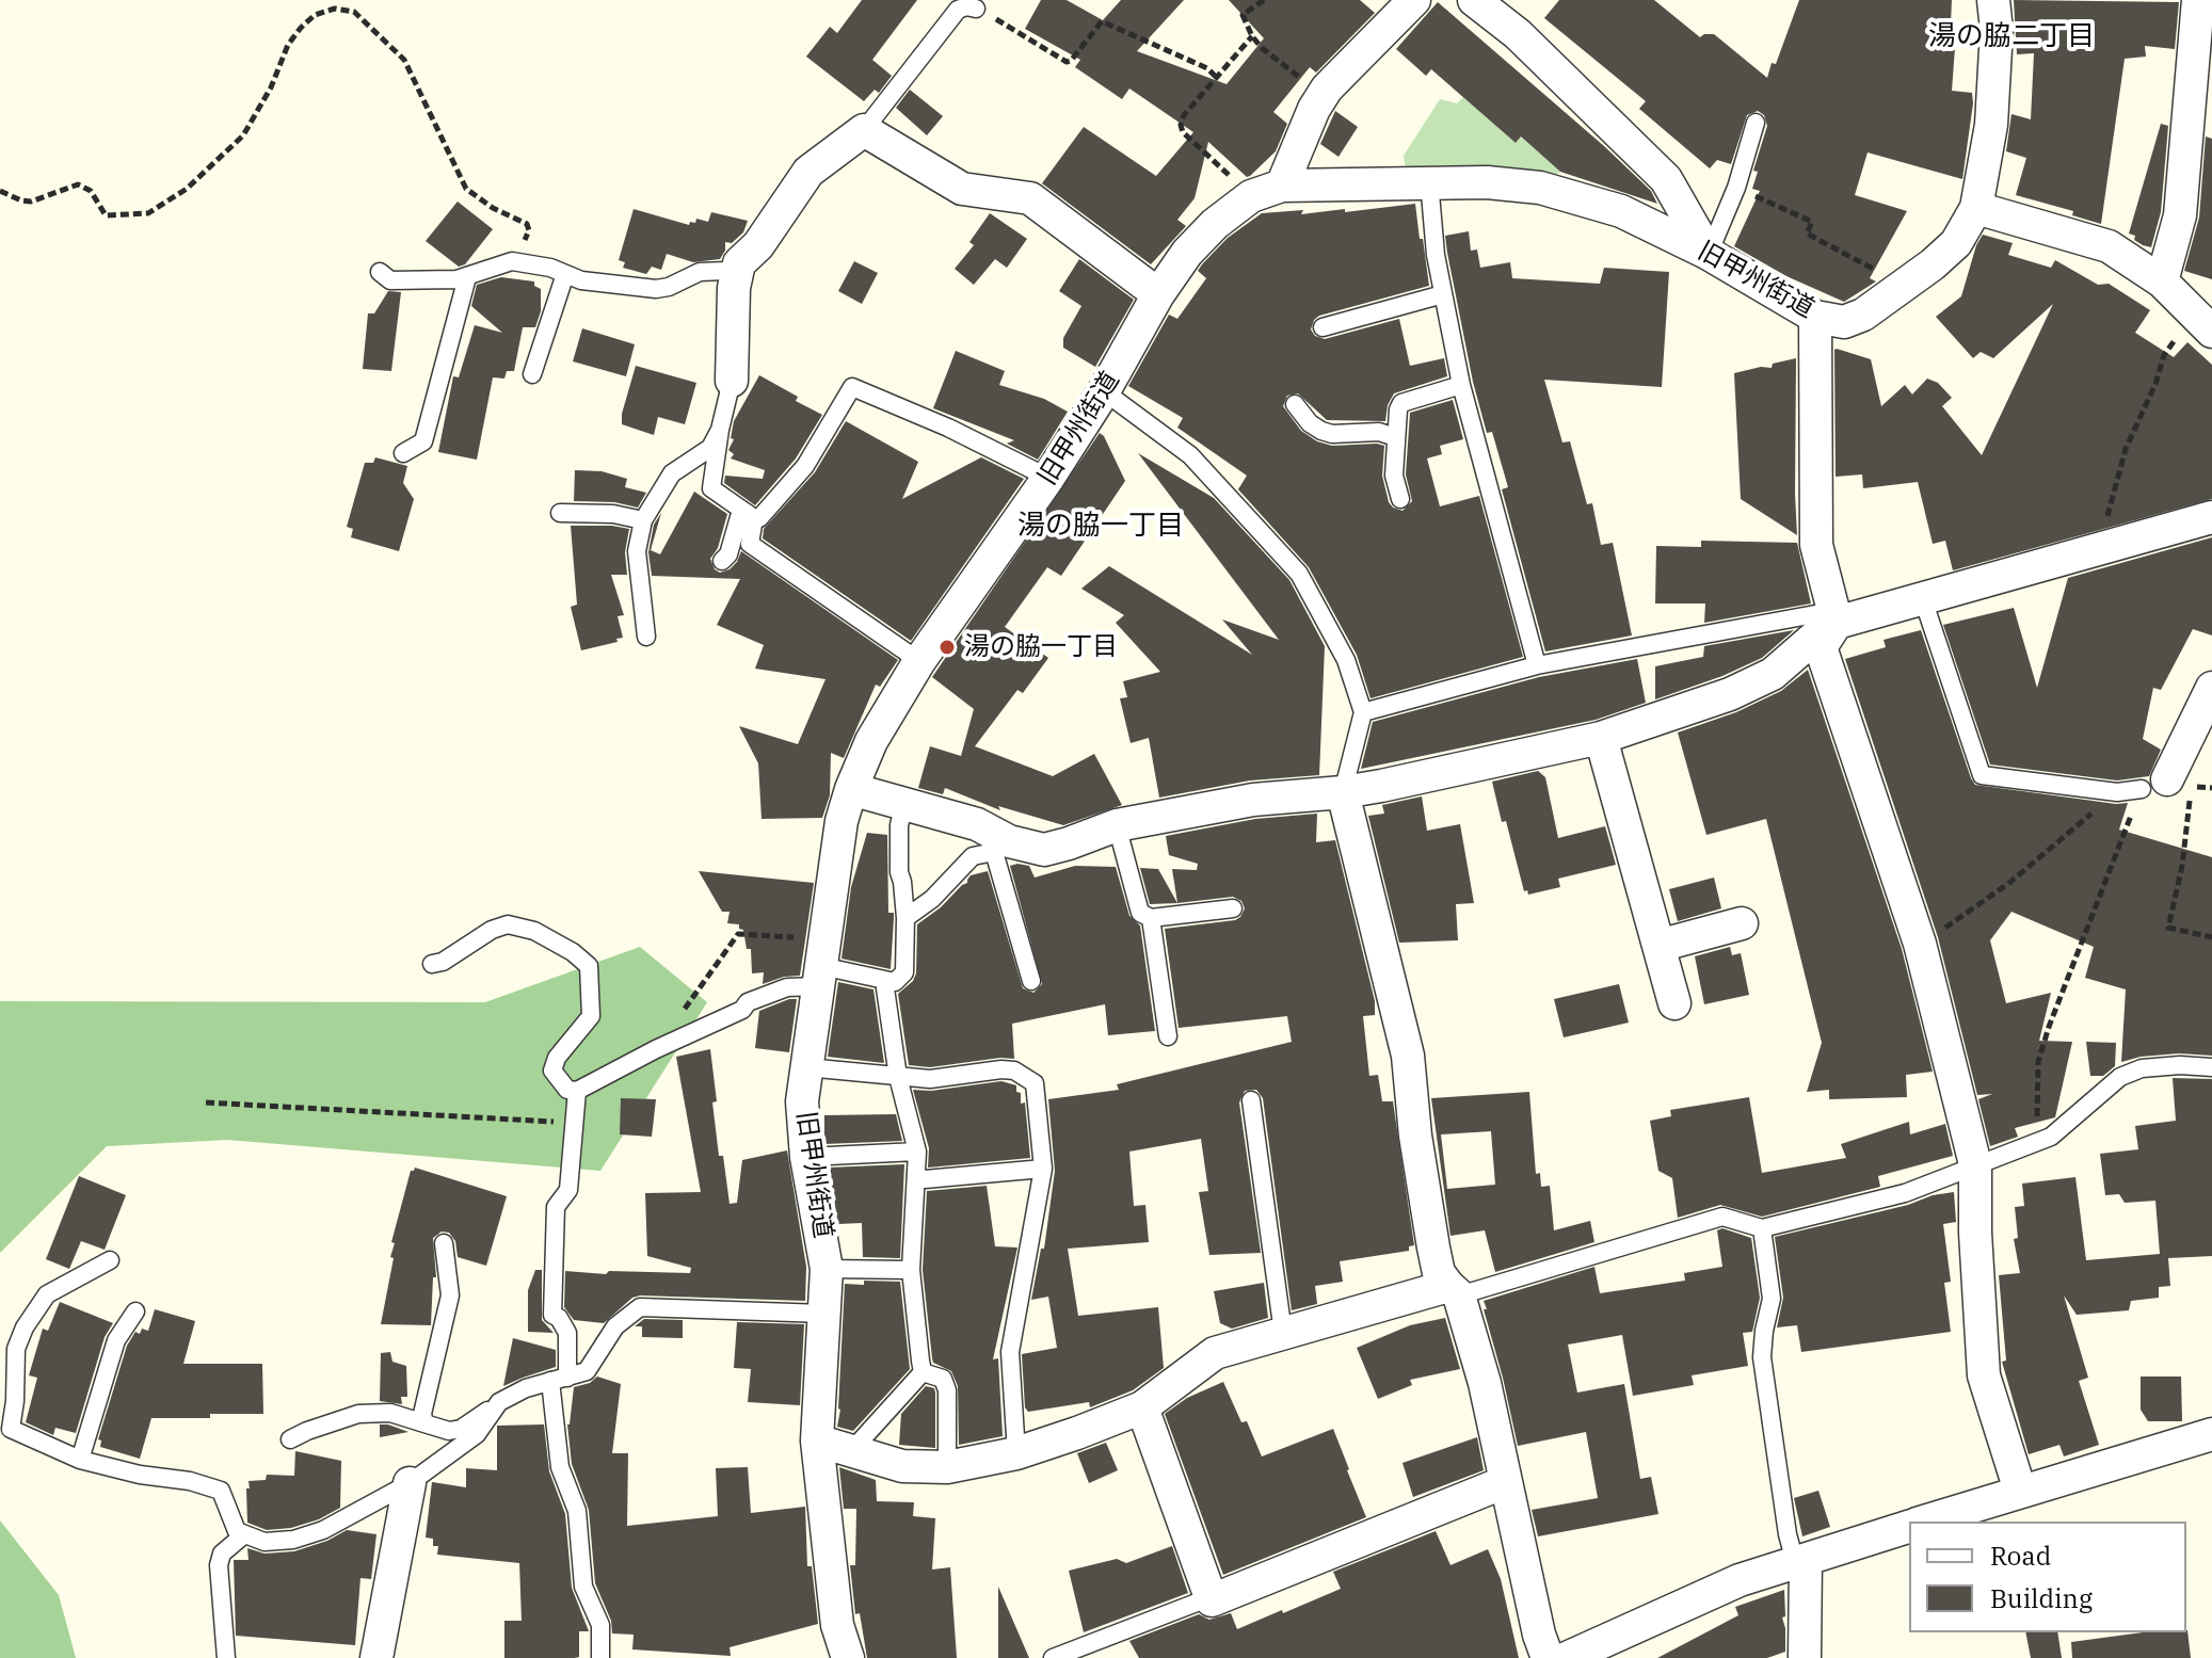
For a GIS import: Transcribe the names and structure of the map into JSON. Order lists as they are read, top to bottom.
{
  "streets": {
    "street": ["旧甲州街道"]
  },
  "districts": ["湯の脇二丁目", "湯の脇一丁目"],
  "places": ["湯の脇一丁目"],
  "legend": ["Road", "Building"]
}
